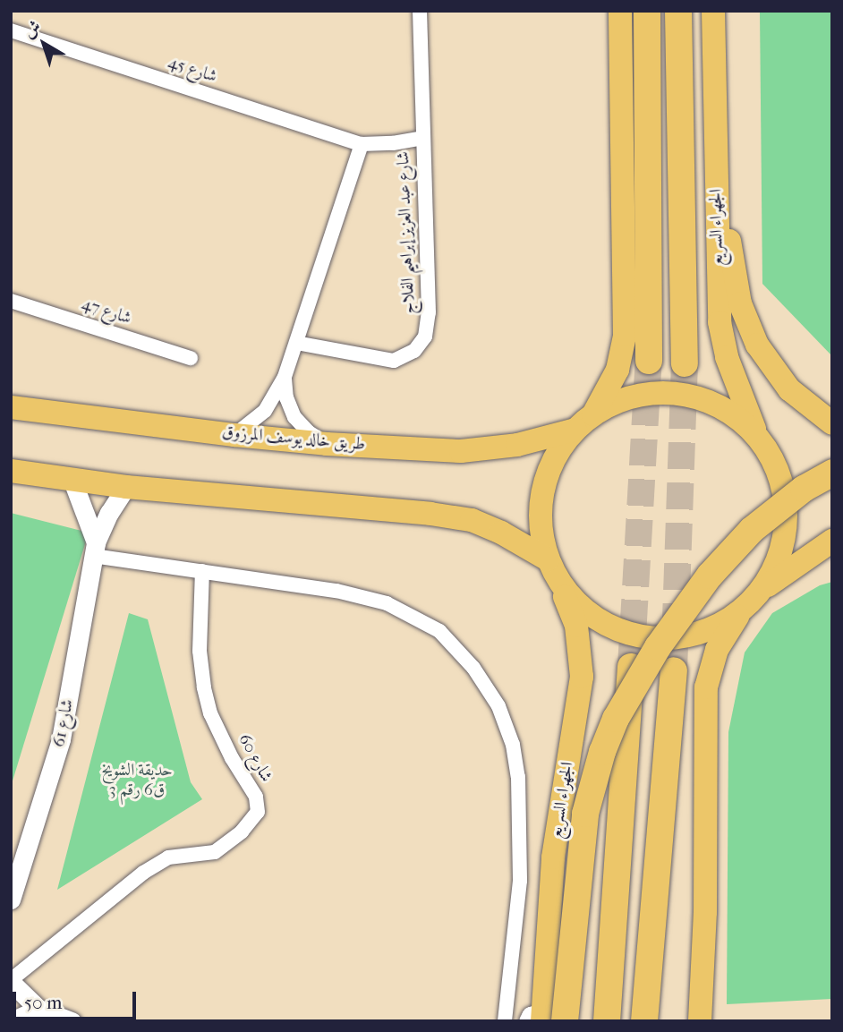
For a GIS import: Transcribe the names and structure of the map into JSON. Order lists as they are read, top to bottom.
{
  "streets": {
    "highway": ["الجهراء السريع"],
    "main road": ["طريق خالد يوسف المرزوق"],
    "street": [
      "شارع 45",
      "شارع عبد العزيز إبراهيم الفلاج",
      "شارع 47",
      "شارع 61",
      "شارع 60"
    ]
  },
  "crossings": [
    ["شارع 45", "شارع عبد العزيز إبراهيم الفلاج"]
  ],
  "parks": ["حديقة الشويخ ق6 رقم 3"],
  "scale_bar": "50 m",
  "north": "top left"
}
